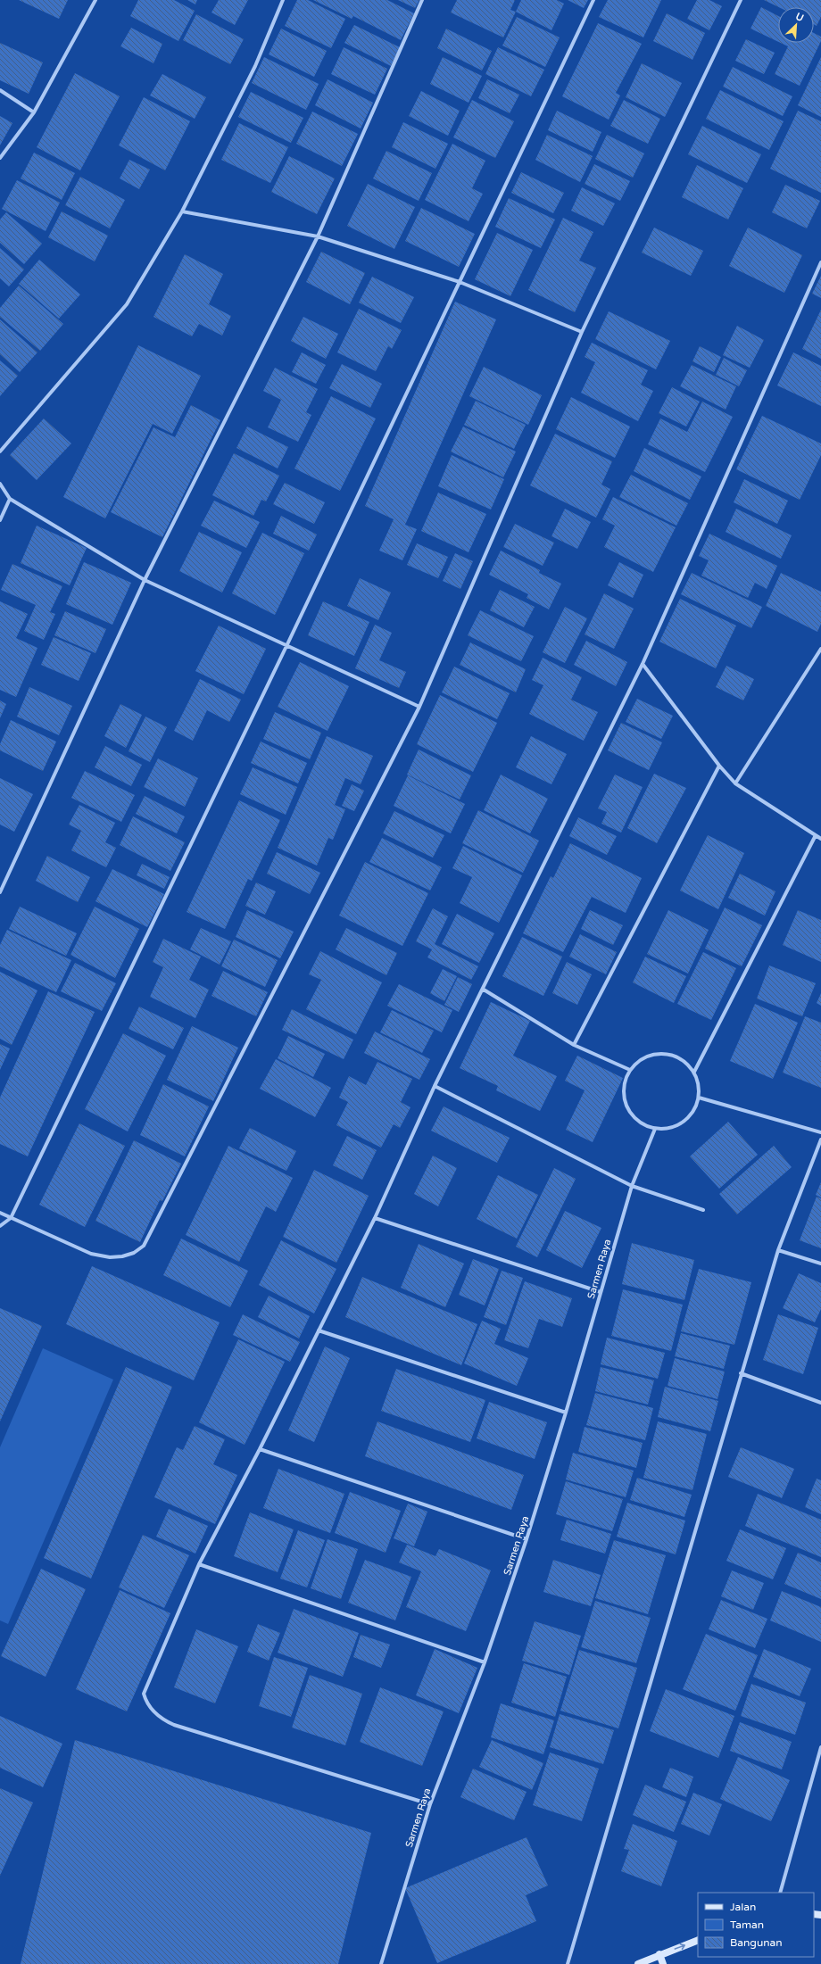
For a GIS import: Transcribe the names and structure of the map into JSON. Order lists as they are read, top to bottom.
{
  "streets": {
    "street": ["Sarmen Raya"]
  },
  "legend": ["Jalan", "Taman", "Bangunan"],
  "north": "top right"
}
